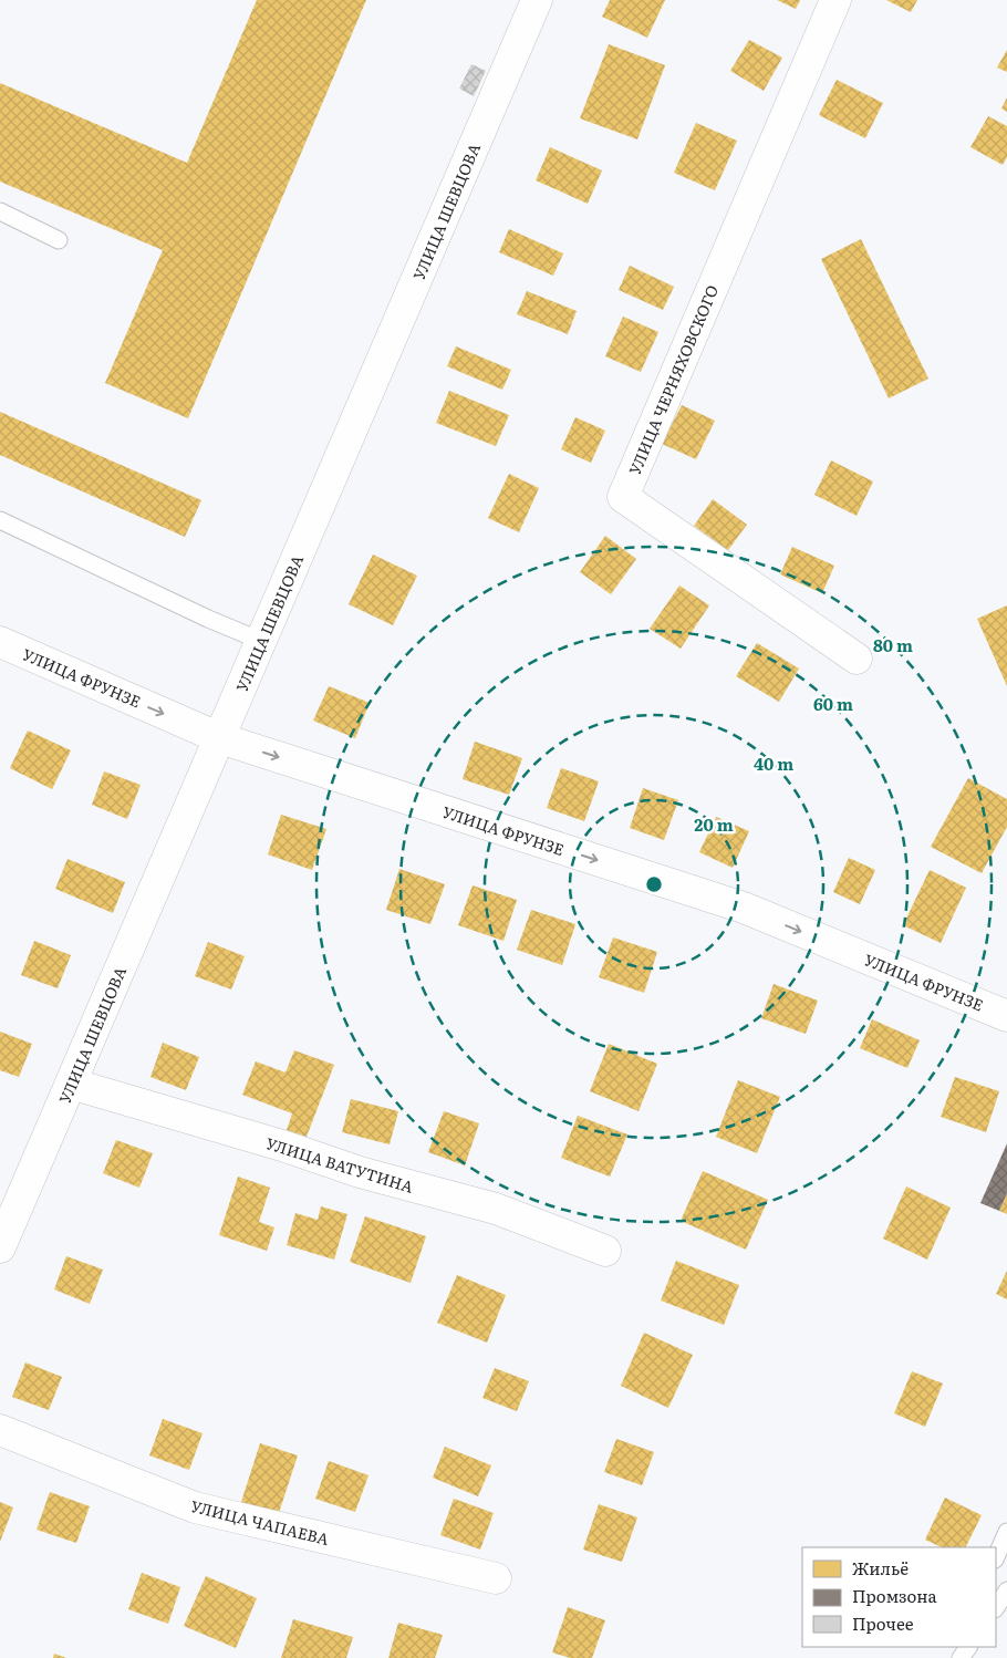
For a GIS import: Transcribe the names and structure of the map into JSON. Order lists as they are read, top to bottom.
{
  "streets": {
    "street": [
      "УЛИЦА ШЕВЦОВА",
      "УЛИЦА ЧЕРНЯХОВСКОГО",
      "УЛИЦА ФРУНЗЕ",
      "УЛИЦА ВАТУТИНА",
      "УЛИЦА ЧАПАЕВА"
    ]
  },
  "crossings": [
    ["УЛИЦА ШЕВЦОВА", "УЛИЦА ФРУНЗЕ"],
    ["УЛИЦА ШЕВЦОВА", "УЛИЦА ВАТУТИНА"]
  ],
  "one_way": ["УЛИЦА ФРУНЗЕ"],
  "legend": ["Жильё", "Промзона", "Прочее"],
  "rings": [
    "80 m",
    "60 m",
    "40 m",
    "20 m"
  ]
}
